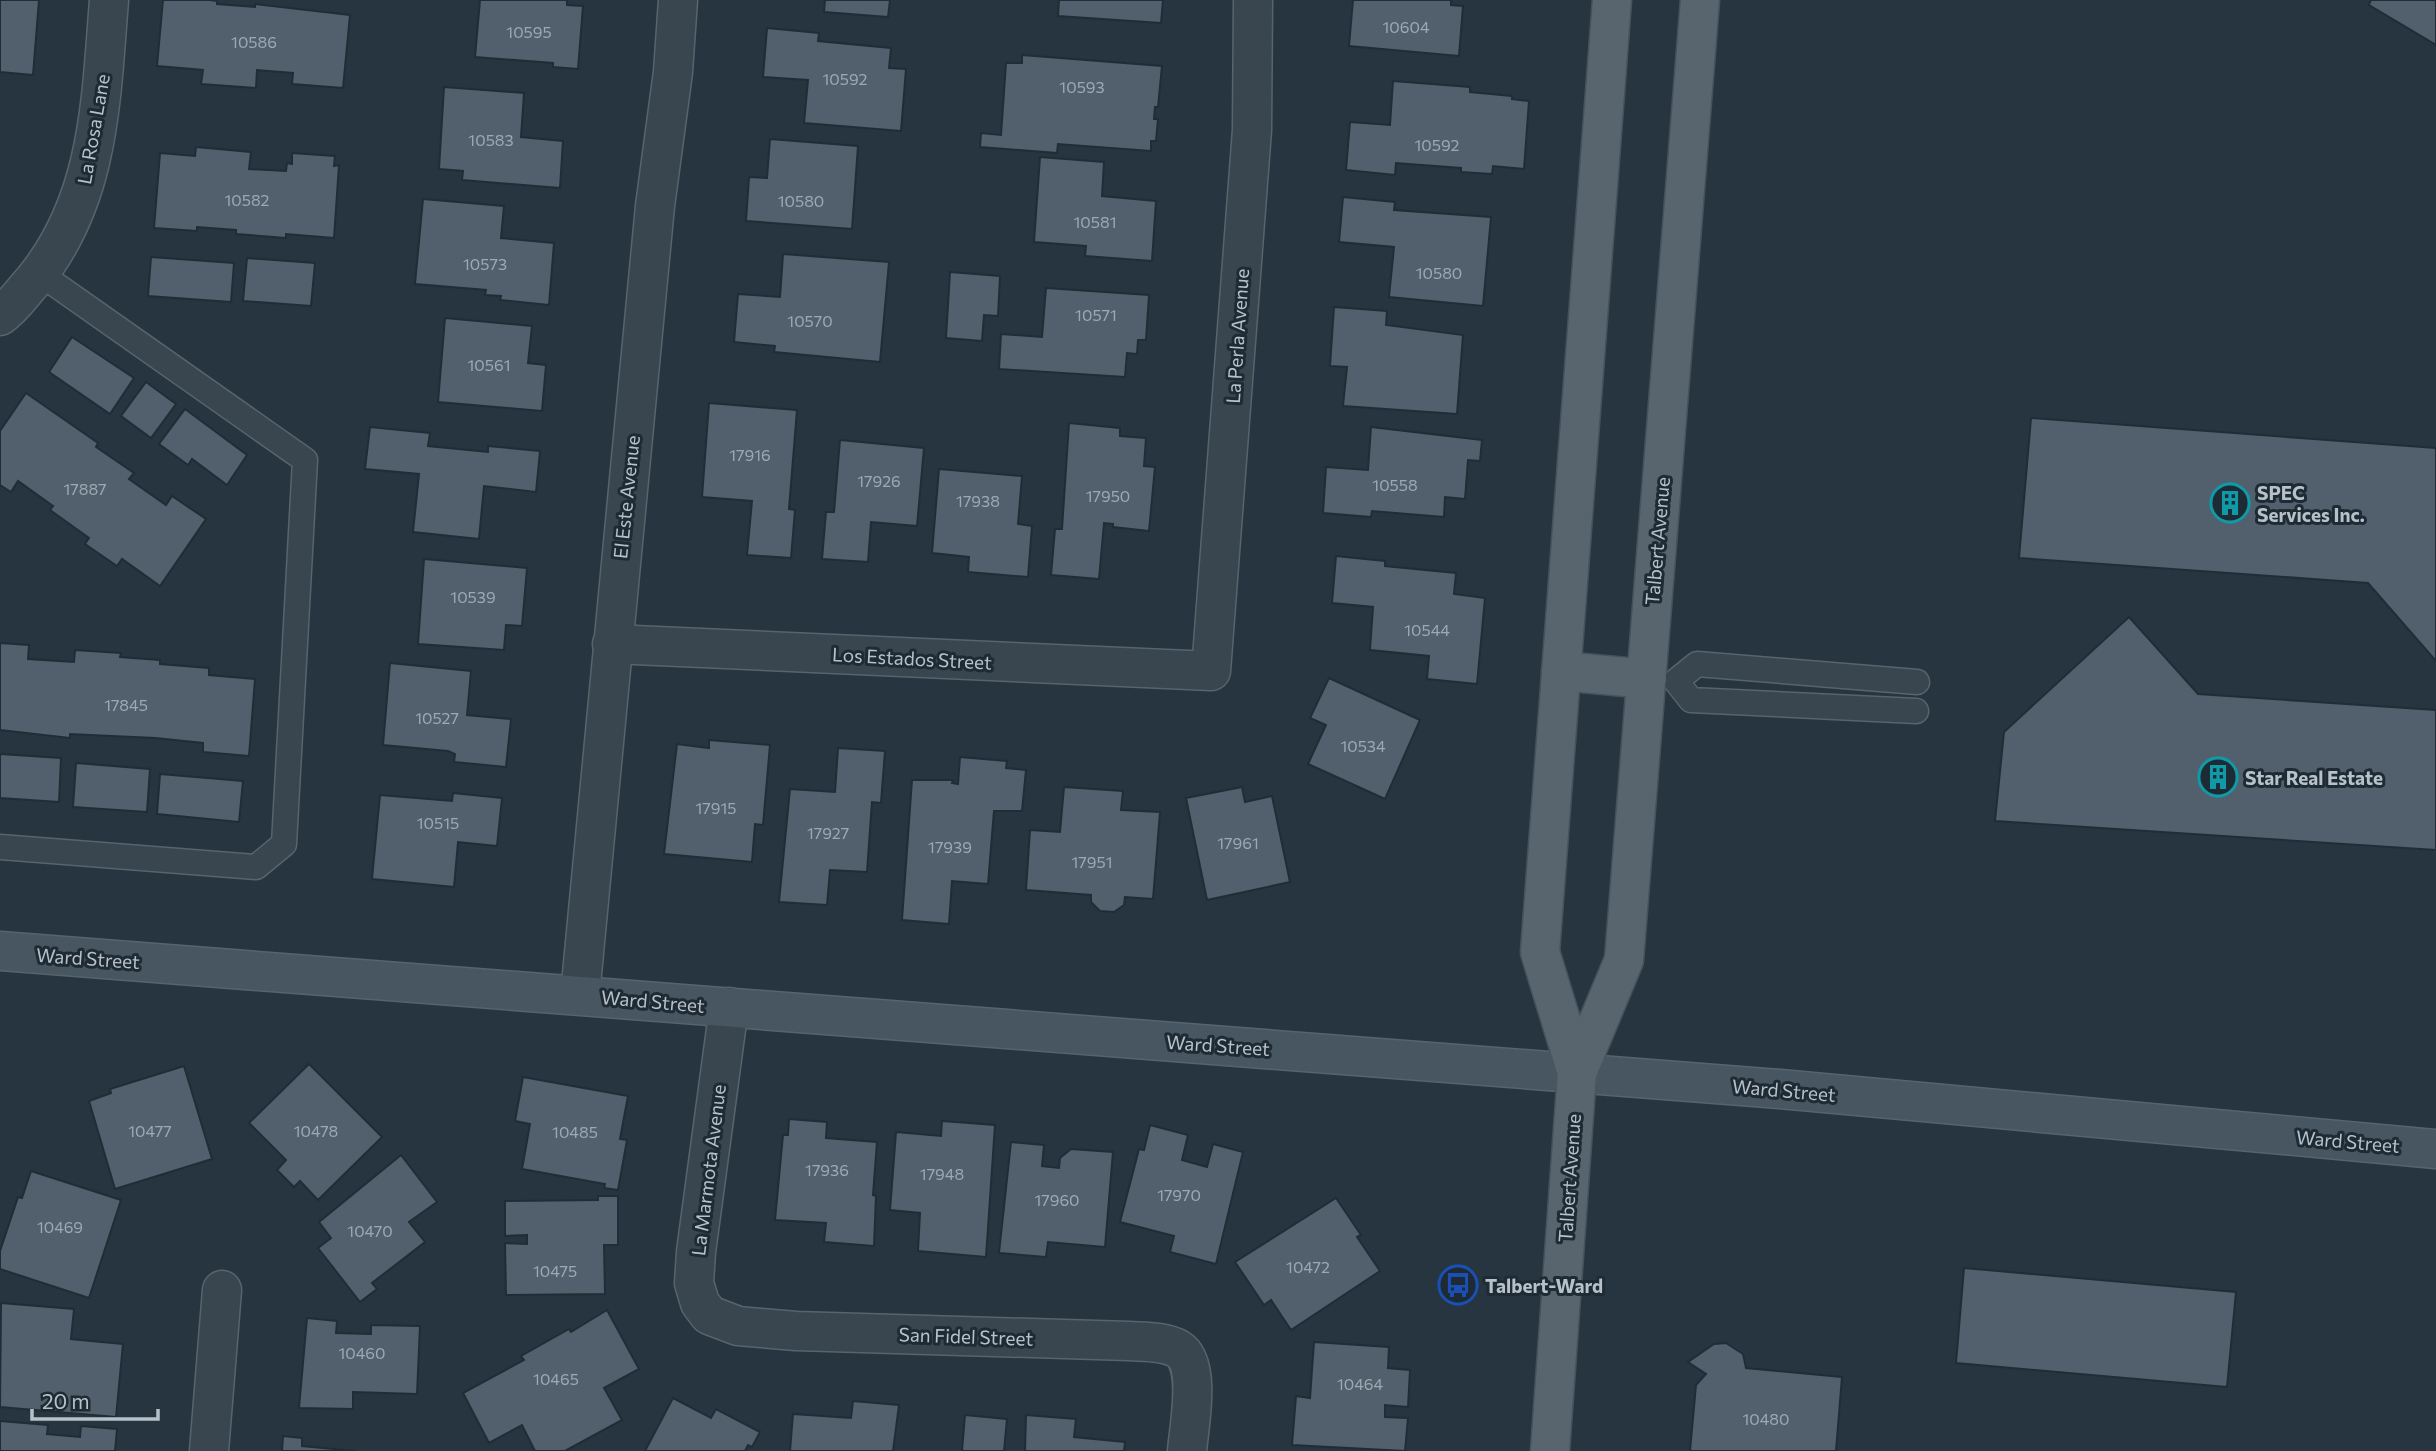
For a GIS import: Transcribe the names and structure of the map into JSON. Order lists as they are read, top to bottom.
{
  "streets": {
    "main road": ["Talbert Avenue"],
    "street": [
      "La Rosa Lane",
      "La Perla Avenue",
      "El Este Avenue",
      "Los Estados Street",
      "Ward Street",
      "La Marmota Avenue",
      "San Fidel Street"
    ]
  },
  "crossings": [
    ["La Perla Avenue", "Los Estados Street"],
    ["El Este Avenue", "Los Estados Street"],
    ["El Este Avenue", "Ward Street"],
    ["Talbert Avenue", "Ward Street"],
    ["Ward Street", "La Marmota Avenue"],
    ["La Marmota Avenue", "San Fidel Street"]
  ],
  "places": {
    "building": ["SPEC Services Inc.", "Star Real Estate"],
    "bus stop": ["Talbert-Ward"]
  },
  "house_numbers": [
    "10604",
    "10595",
    "10586",
    "10592",
    "10593",
    "10583",
    "10592",
    "10582",
    "10580",
    "10581",
    "10573",
    "10580",
    "10571",
    "10570",
    "10561",
    "17916",
    "17926",
    "10558",
    "17887",
    "17950",
    "17938",
    "10539",
    "10544",
    "17845",
    "10527",
    "10534",
    "17915",
    "10515",
    "17927",
    "17961",
    "17939",
    "17951",
    "10477",
    "10478",
    "10485",
    "17936",
    "17948",
    "17970",
    "17960",
    "10469",
    "10470",
    "10472",
    "10475",
    "10460",
    "10465",
    "10464",
    "10480"
  ],
  "scale_bar": "20 m"
}
